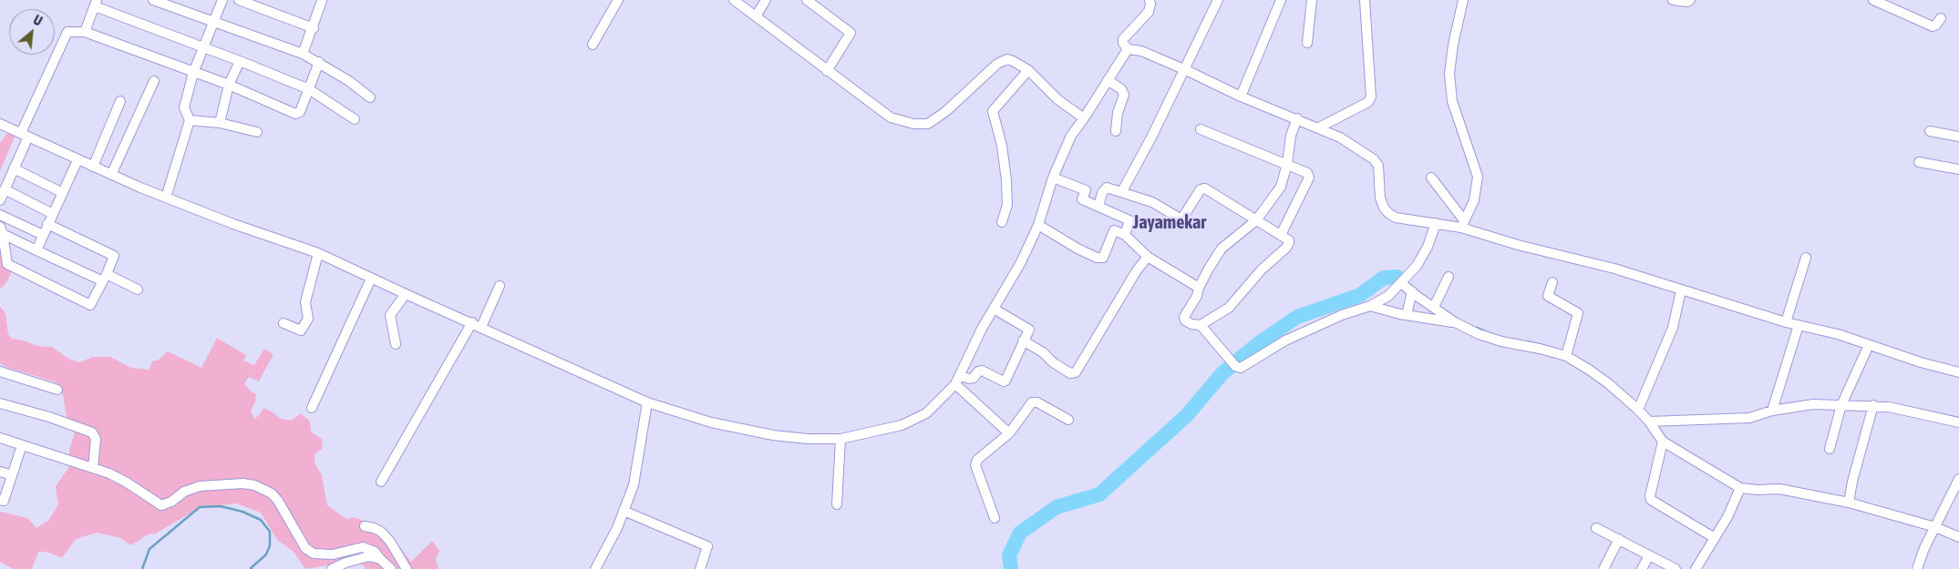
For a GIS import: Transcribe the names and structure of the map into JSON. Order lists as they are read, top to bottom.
{
  "districts": ["Jayamekar"],
  "north": "top right"
}
